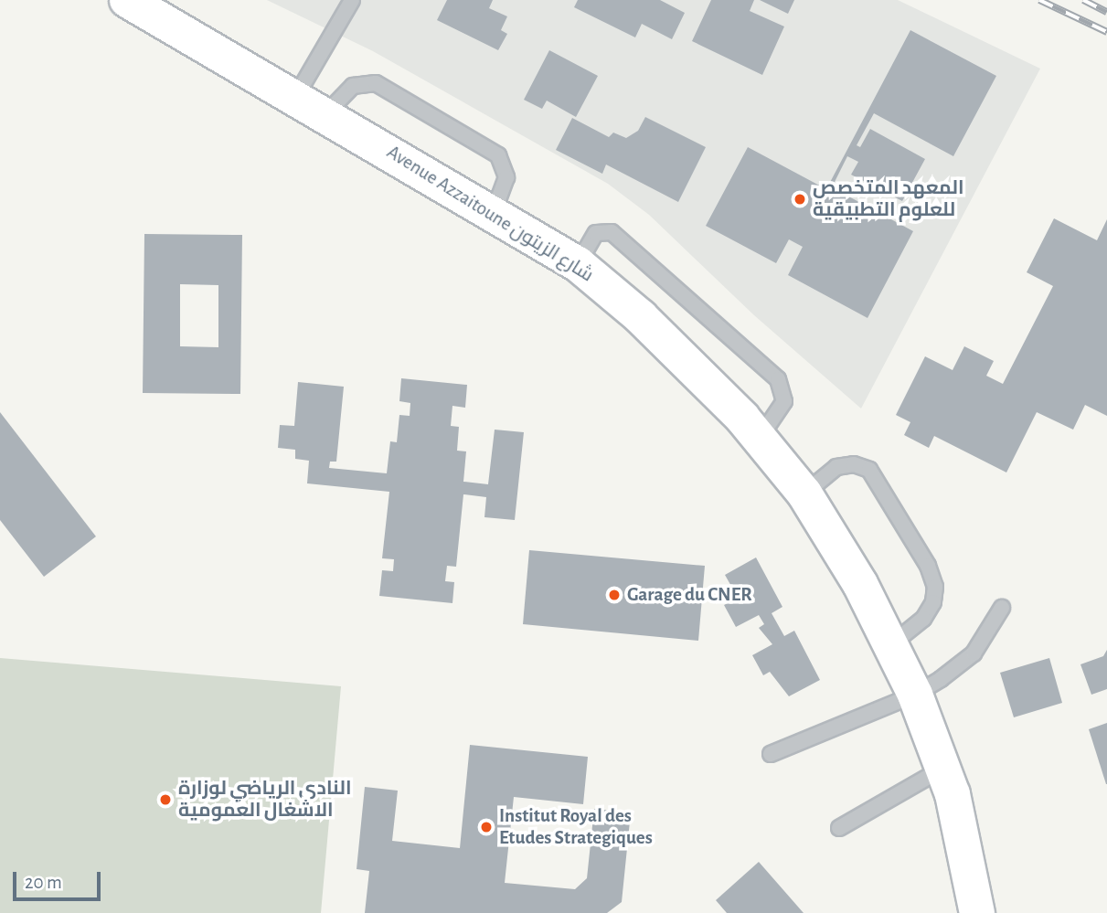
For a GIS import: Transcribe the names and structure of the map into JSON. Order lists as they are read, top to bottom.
{
  "streets": {
    "street": ["Avenue Azzaitoune شارع الزيتون"]
  },
  "places": [
    "المعهد المتخصص للعلوم التطبيقية",
    "Garage du CNER",
    "النادي الرياضي لوزارة الاشغال العمومية",
    "Institut Royal des Etudes Strategiques"
  ],
  "scale_bar": "20 m"
}
